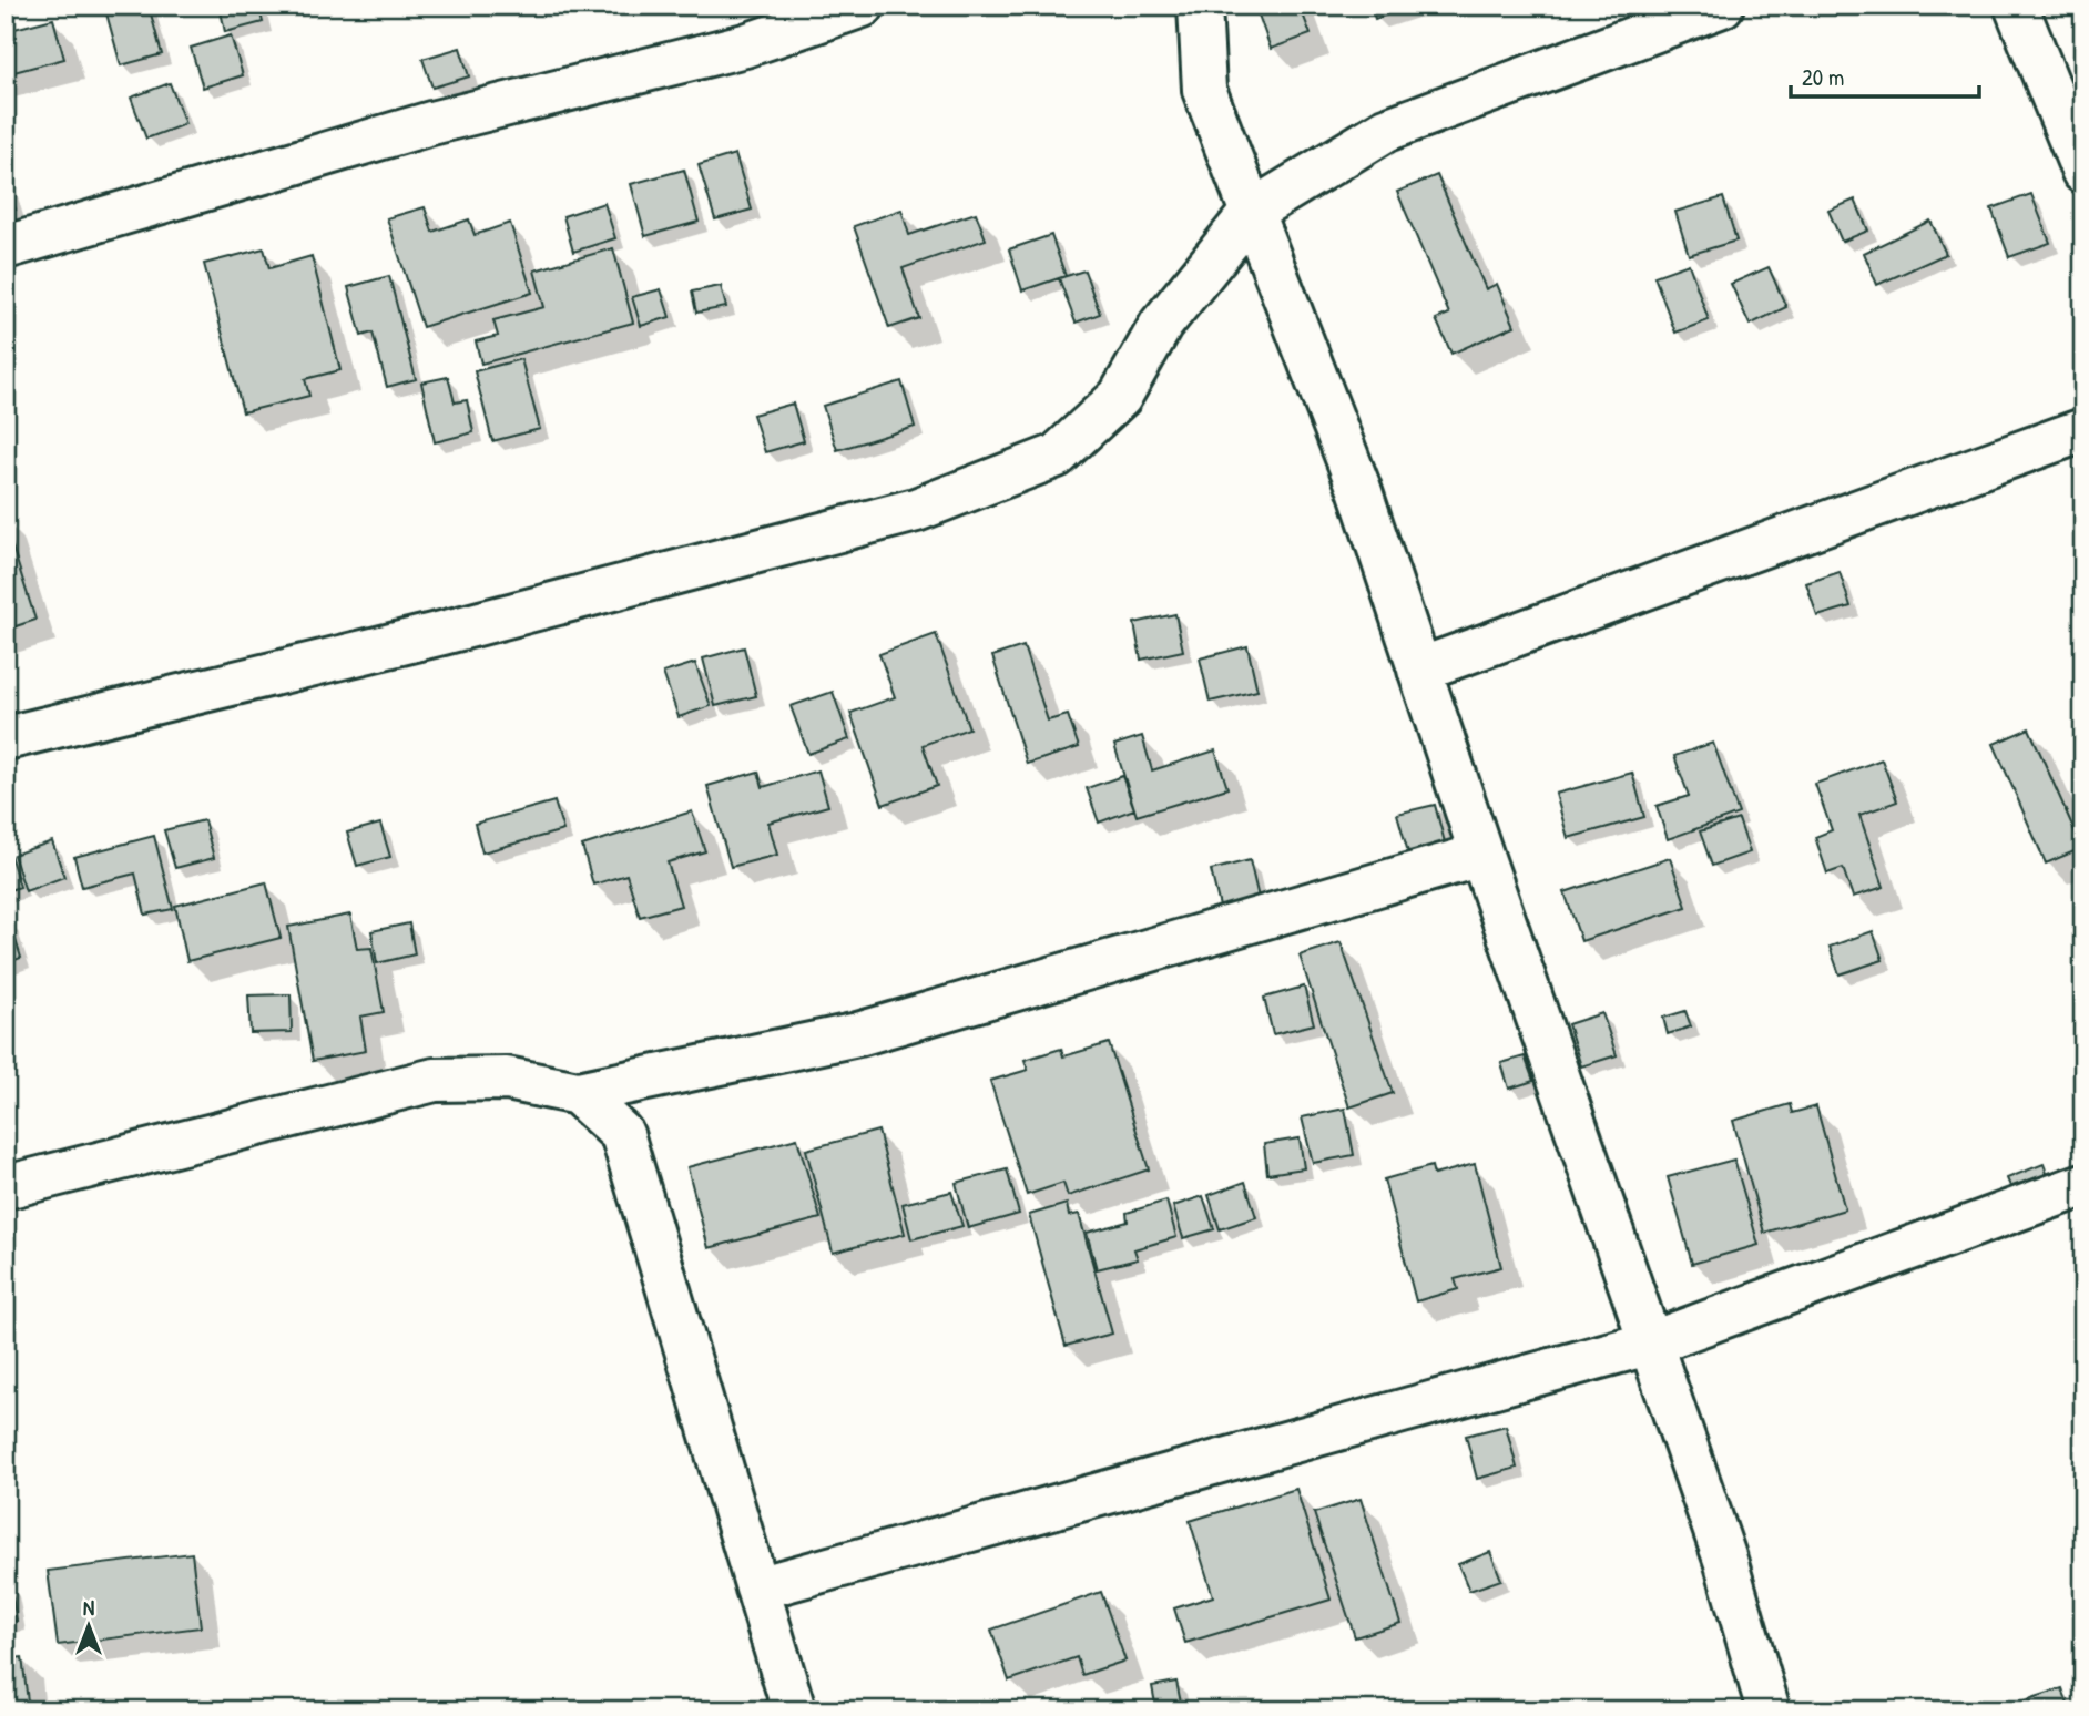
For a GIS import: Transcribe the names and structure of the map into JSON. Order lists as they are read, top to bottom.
{
  "scale_bar": "20 m",
  "north": "top"
}
